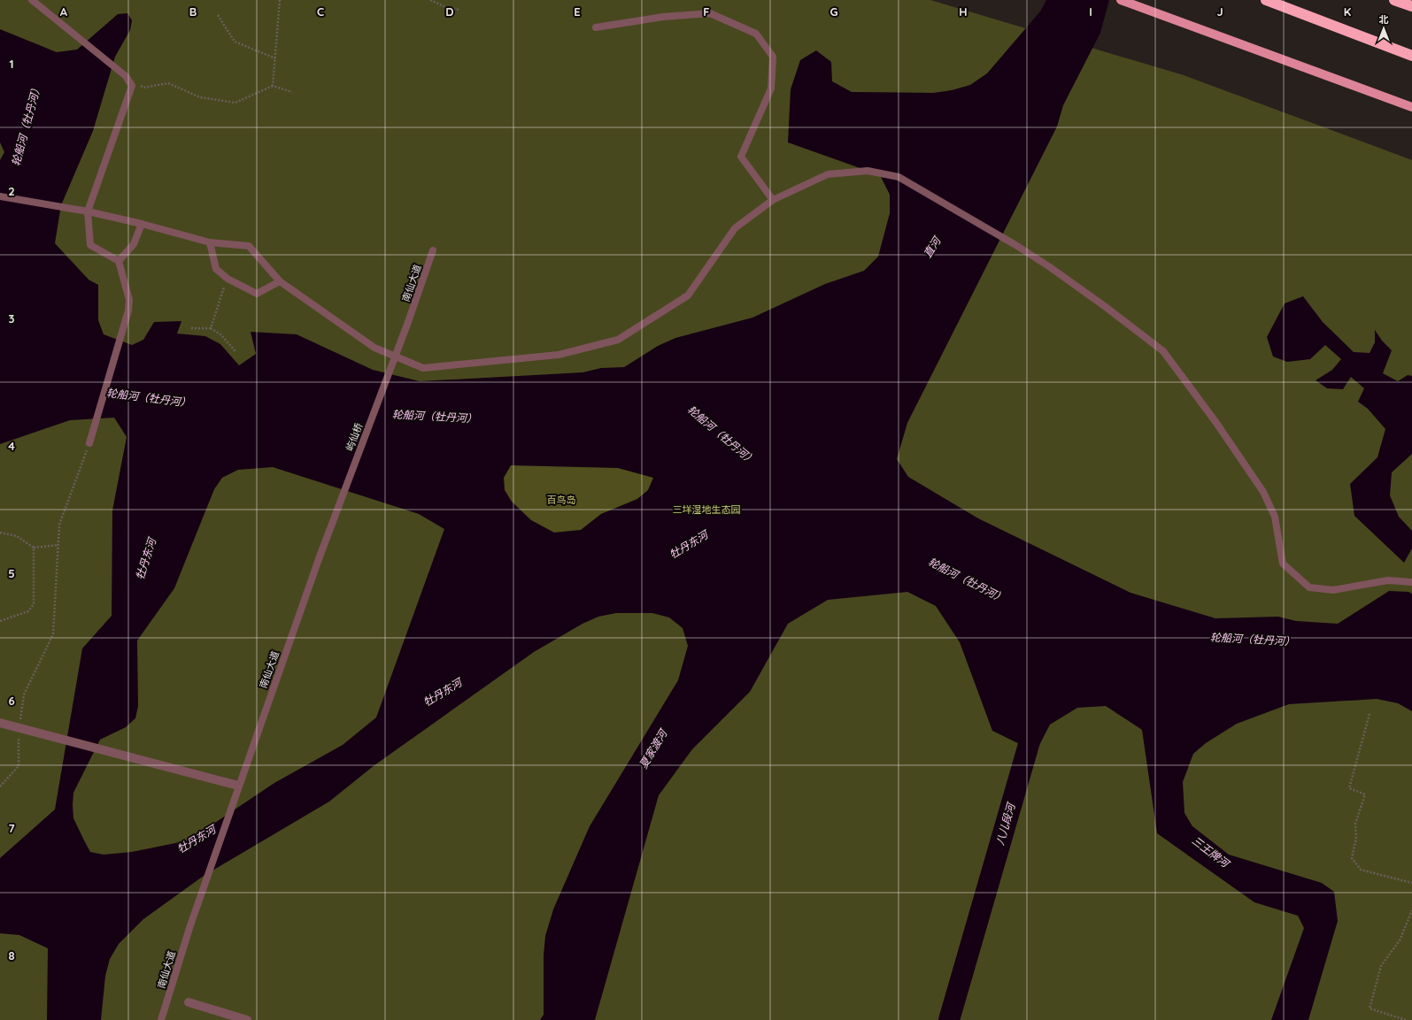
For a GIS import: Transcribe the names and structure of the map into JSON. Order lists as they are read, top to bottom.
{
  "streets": {
    "lane": ["南仙大道", "屿仙桥"]
  },
  "crossings": [
    ["南仙大道", "屿仙桥"]
  ],
  "water": [
    "轮船河（牡丹河）",
    "直河",
    "牡丹东河",
    "夏家渡河",
    "八儿段河",
    "三王牌河"
  ],
  "parks": ["百鸟岛", "三垟湿地生态园"],
  "north": "top",
  "grid": {
    "columns": [
      "A",
      "B",
      "C",
      "D",
      "E",
      "F",
      "G",
      "H",
      "I",
      "J",
      "K"
    ],
    "rows": [
      "1",
      "2",
      "3",
      "4",
      "5",
      "6",
      "7",
      "8"
    ]
  }
}
